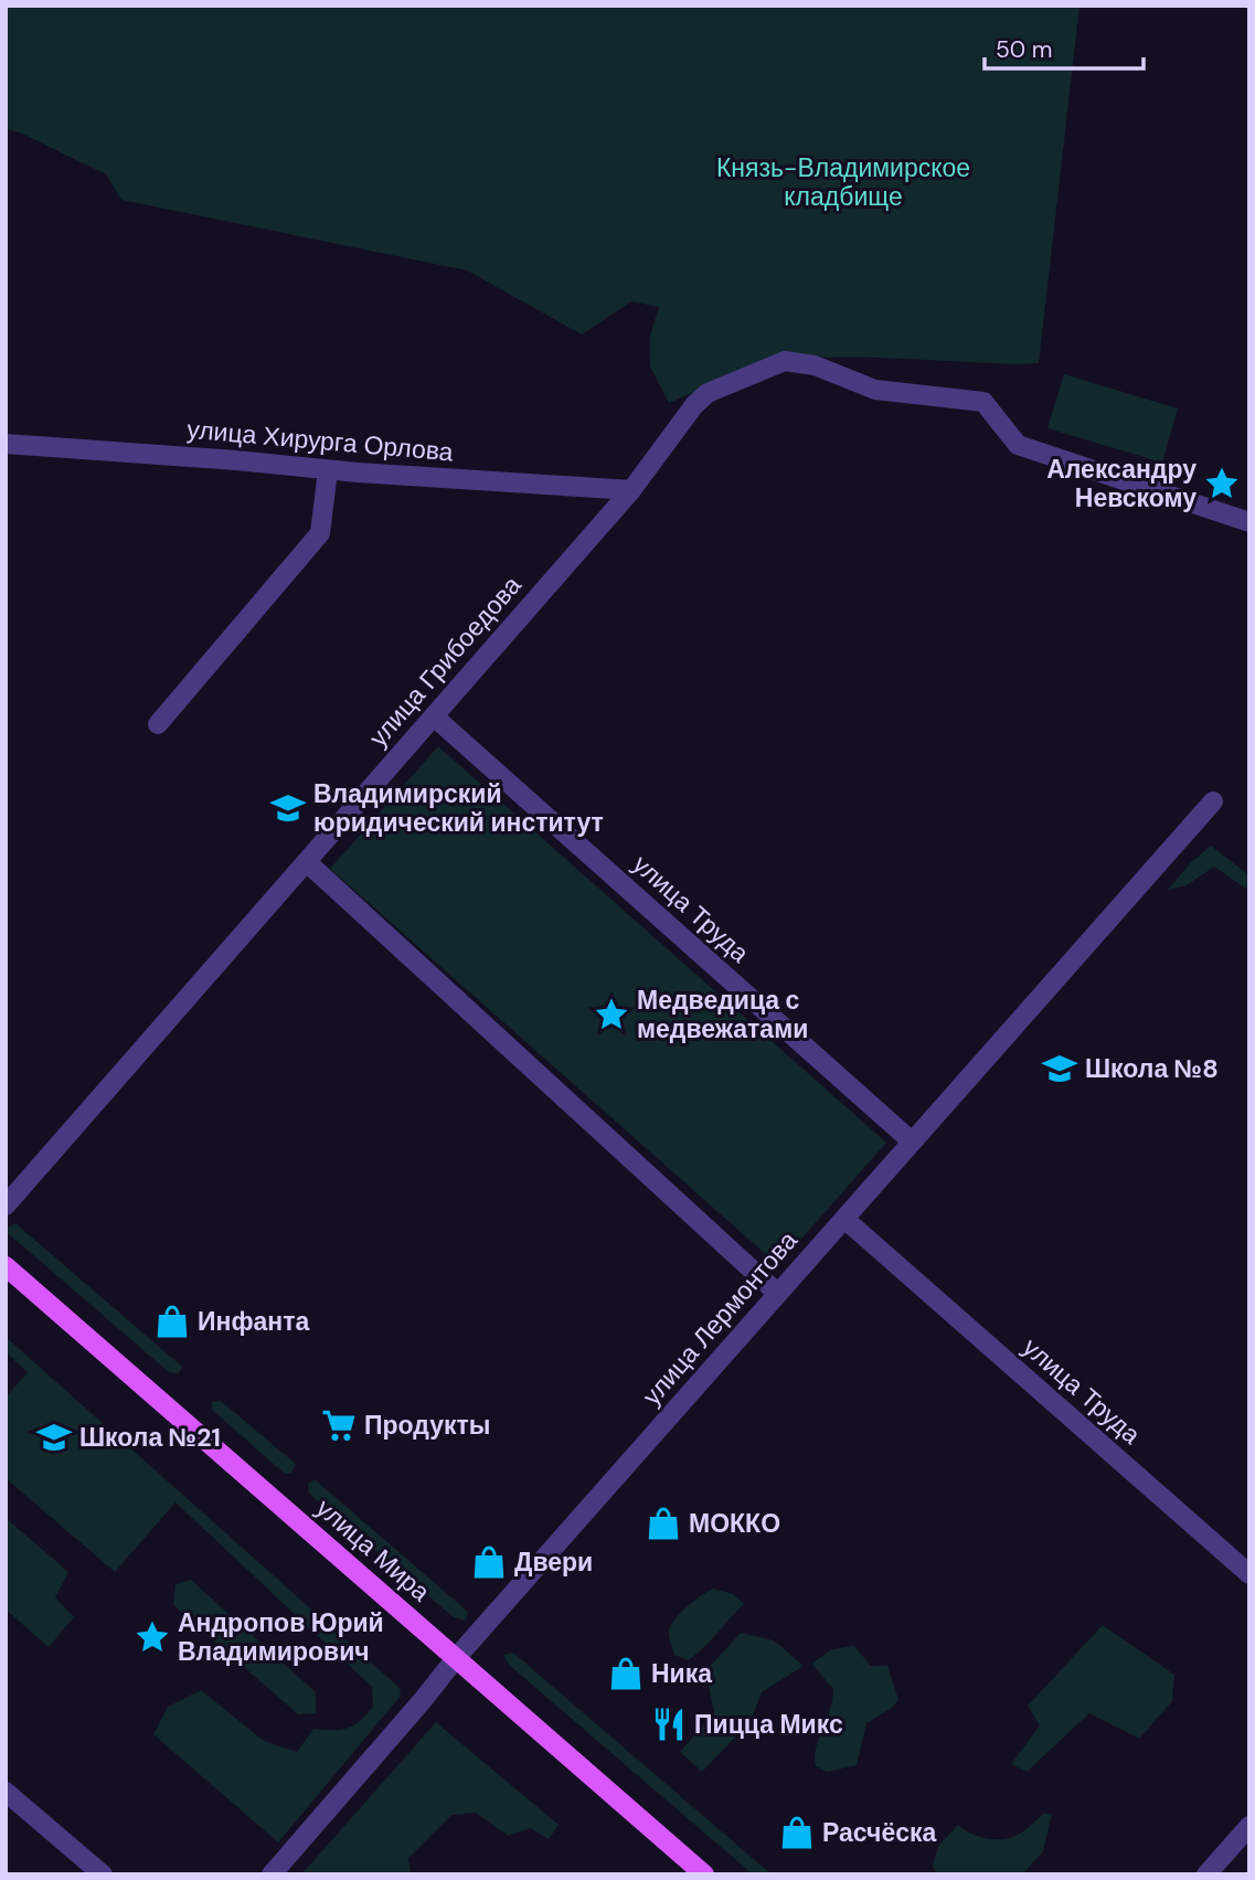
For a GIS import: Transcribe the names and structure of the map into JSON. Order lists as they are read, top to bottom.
{
  "streets": {
    "main road": ["улица Мира"],
    "street": [
      "улица Хирурга Орлова",
      "улица Грибоедова",
      "улица Труда",
      "улица Лермонтова"
    ]
  },
  "crossings": [
    ["улица Хирурга Орлова", "улица Грибоедова"],
    ["улица Грибоедова", "улица Труда"],
    ["улица Труда", "улица Лермонтова"],
    ["улица Лермонтова", "улица Мира"]
  ],
  "parks": ["Князь-Владимирское кладбище"],
  "places": {
    "place": ["Александру Невскому", "Медведица с медвежатами", "Андропов Юрий Владимирович"],
    "school or university": ["Владимирский юридический институт", "Школа №8", "Школа №21"],
    "shop": [
      "Инфанта",
      "МОККО",
      "Двери",
      "Ника",
      "Расчёска"
    ],
    "supermarket": ["Продукты"],
    "restaurant": ["Пицца Микс"]
  },
  "scale_bar": "50 m"
}
